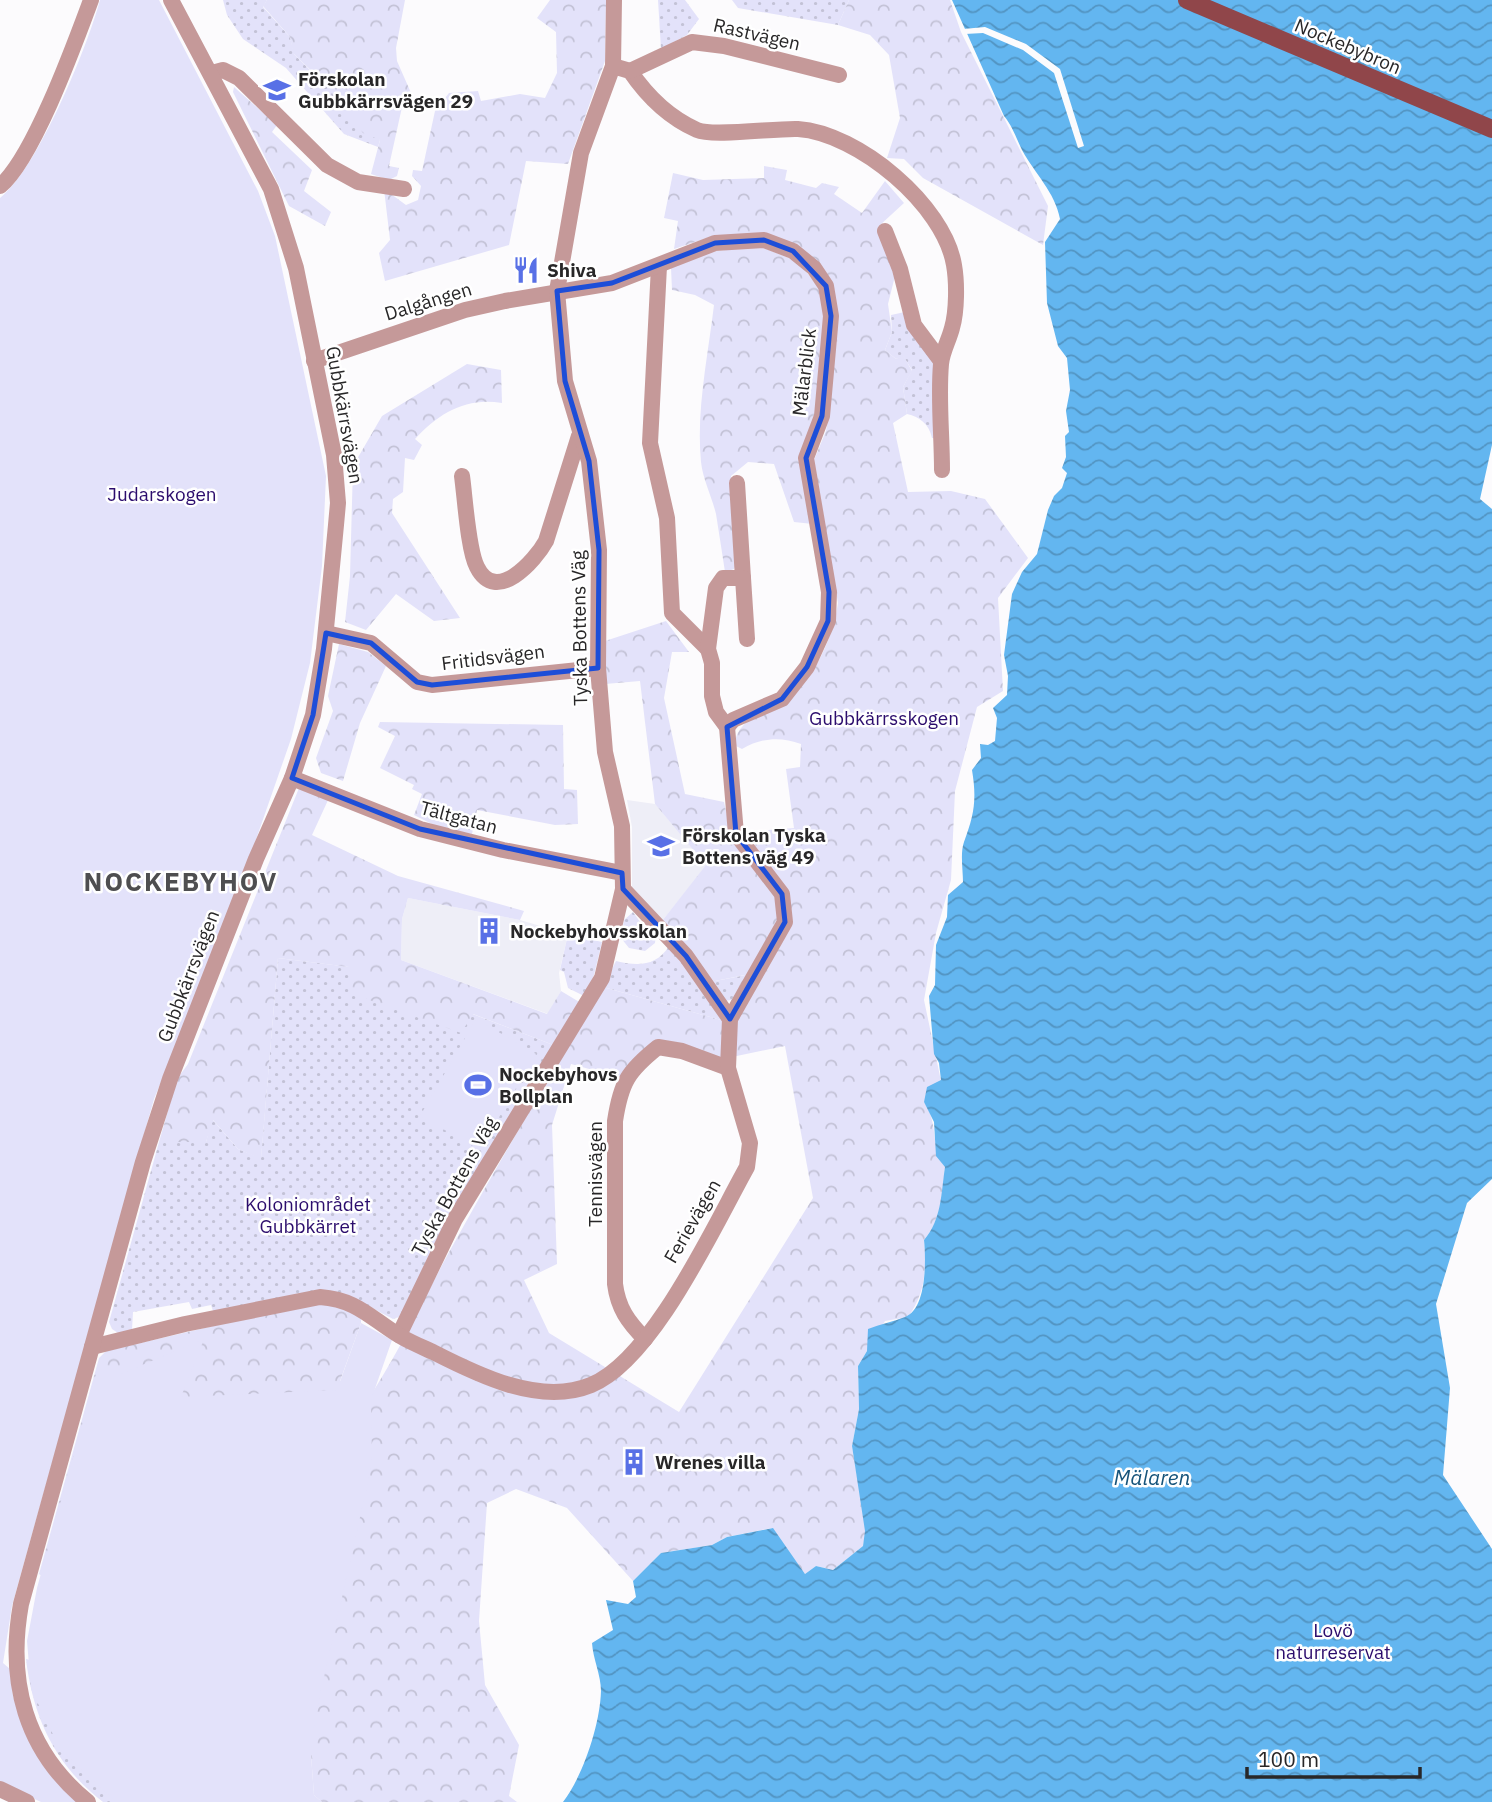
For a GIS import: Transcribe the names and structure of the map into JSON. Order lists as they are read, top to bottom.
{
  "streets": {
    "main road": ["Nockebybron"],
    "street": [
      "Rastvägen",
      "Dalgången",
      "Mälarblick",
      "Gubbkärrsvägen",
      "Tyska Bottens Väg",
      "Fritidsvägen",
      "Tältgatan",
      "Tennisvägen",
      "Ferievägen"
    ]
  },
  "crossings": [
    ["Dalgången", "Mälarblick"],
    ["Dalgången", "Gubbkärrsvägen"],
    ["Dalgången", "Tyska Bottens Väg"],
    ["Mälarblick", "Tyska Bottens Väg"],
    ["Mälarblick", "Ferievägen"],
    ["Gubbkärrsvägen", "Fritidsvägen"],
    ["Gubbkärrsvägen", "Tältgatan"],
    ["Gubbkärrsvägen", "Ferievägen"],
    ["Tyska Bottens Väg", "Fritidsvägen"],
    ["Tyska Bottens Väg", "Tältgatan"],
    ["Tyska Bottens Väg", "Ferievägen"],
    ["Tennisvägen", "Ferievägen"]
  ],
  "districts": ["NOCKEBYHOV"],
  "water": ["Mälaren"],
  "parks": [
    "Judarskogen",
    "Gubbkärrsskogen",
    "Koloniområdet Gubbkärret",
    "Lovö naturreservat"
  ],
  "places": {
    "school or university": ["Förskolan Gubbkärrsvägen 29", "Förskolan Tyska Bottens väg 49"],
    "restaurant": ["Shiva"],
    "building": ["Nockebyhovsskolan", "Wrenes villa"],
    "sports": ["Nockebyhovs Bollplan"]
  },
  "scale_bar": "100 m"
}
